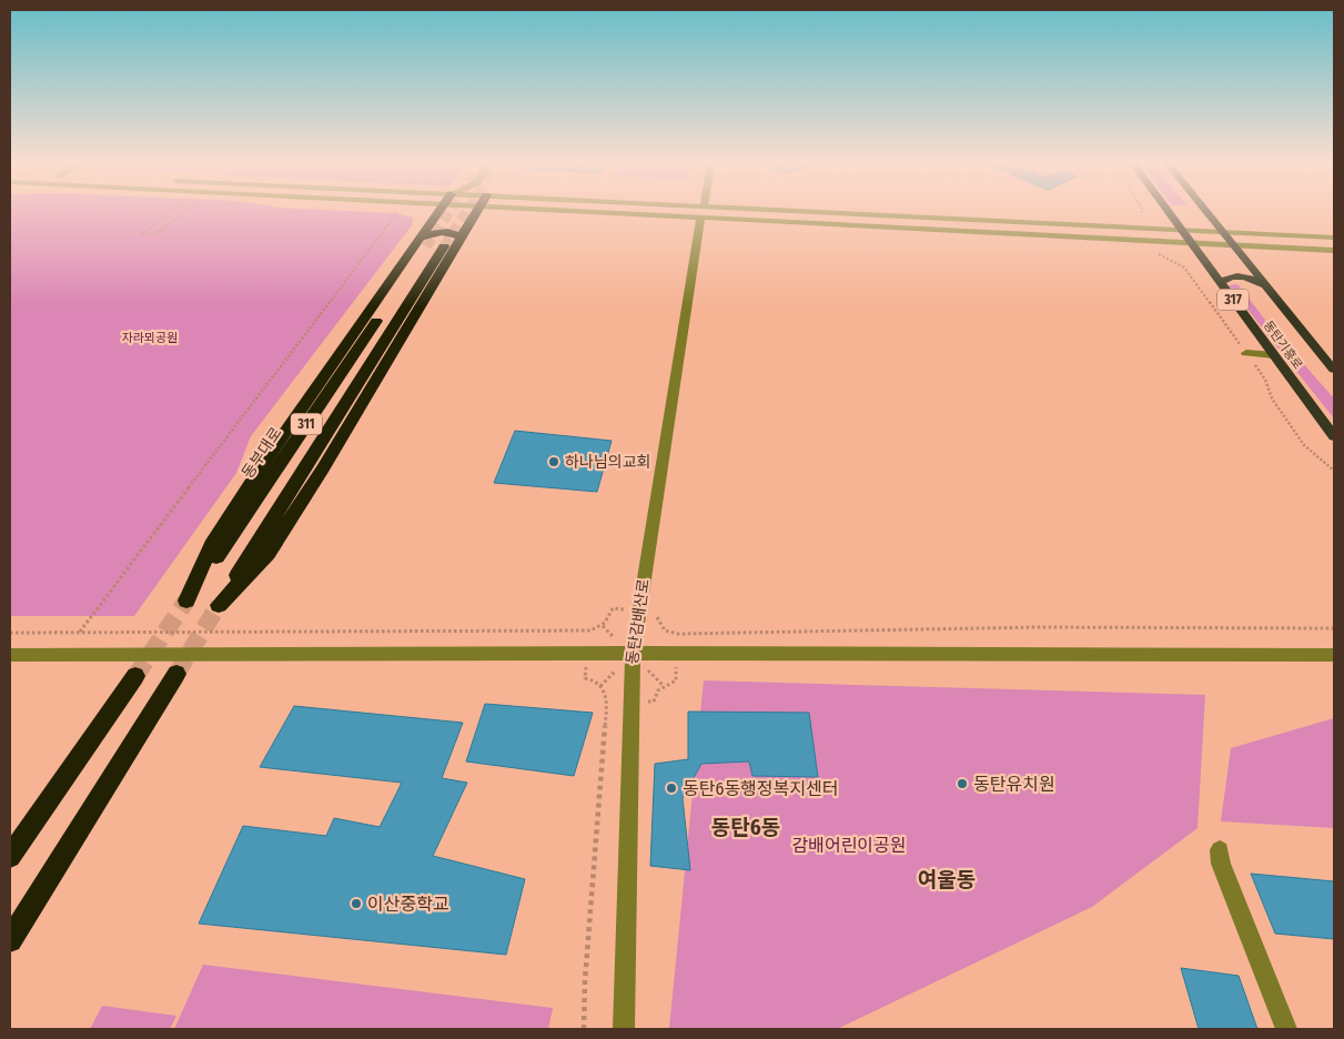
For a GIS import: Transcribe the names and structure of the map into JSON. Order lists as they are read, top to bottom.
{
  "streets": {
    "highway": ["311", "동부대로"],
    "main road": ["317", "동탄기흥로"],
    "street": ["동탄감배산로"]
  },
  "districts": ["동탄6동", "여울동"],
  "parks": ["자라뫼공원", "감배어린이공원"],
  "places": [
    "하나님의교회",
    "동탄유치원",
    "동탄6동행정복지센터",
    "이산중학교"
  ]
}
